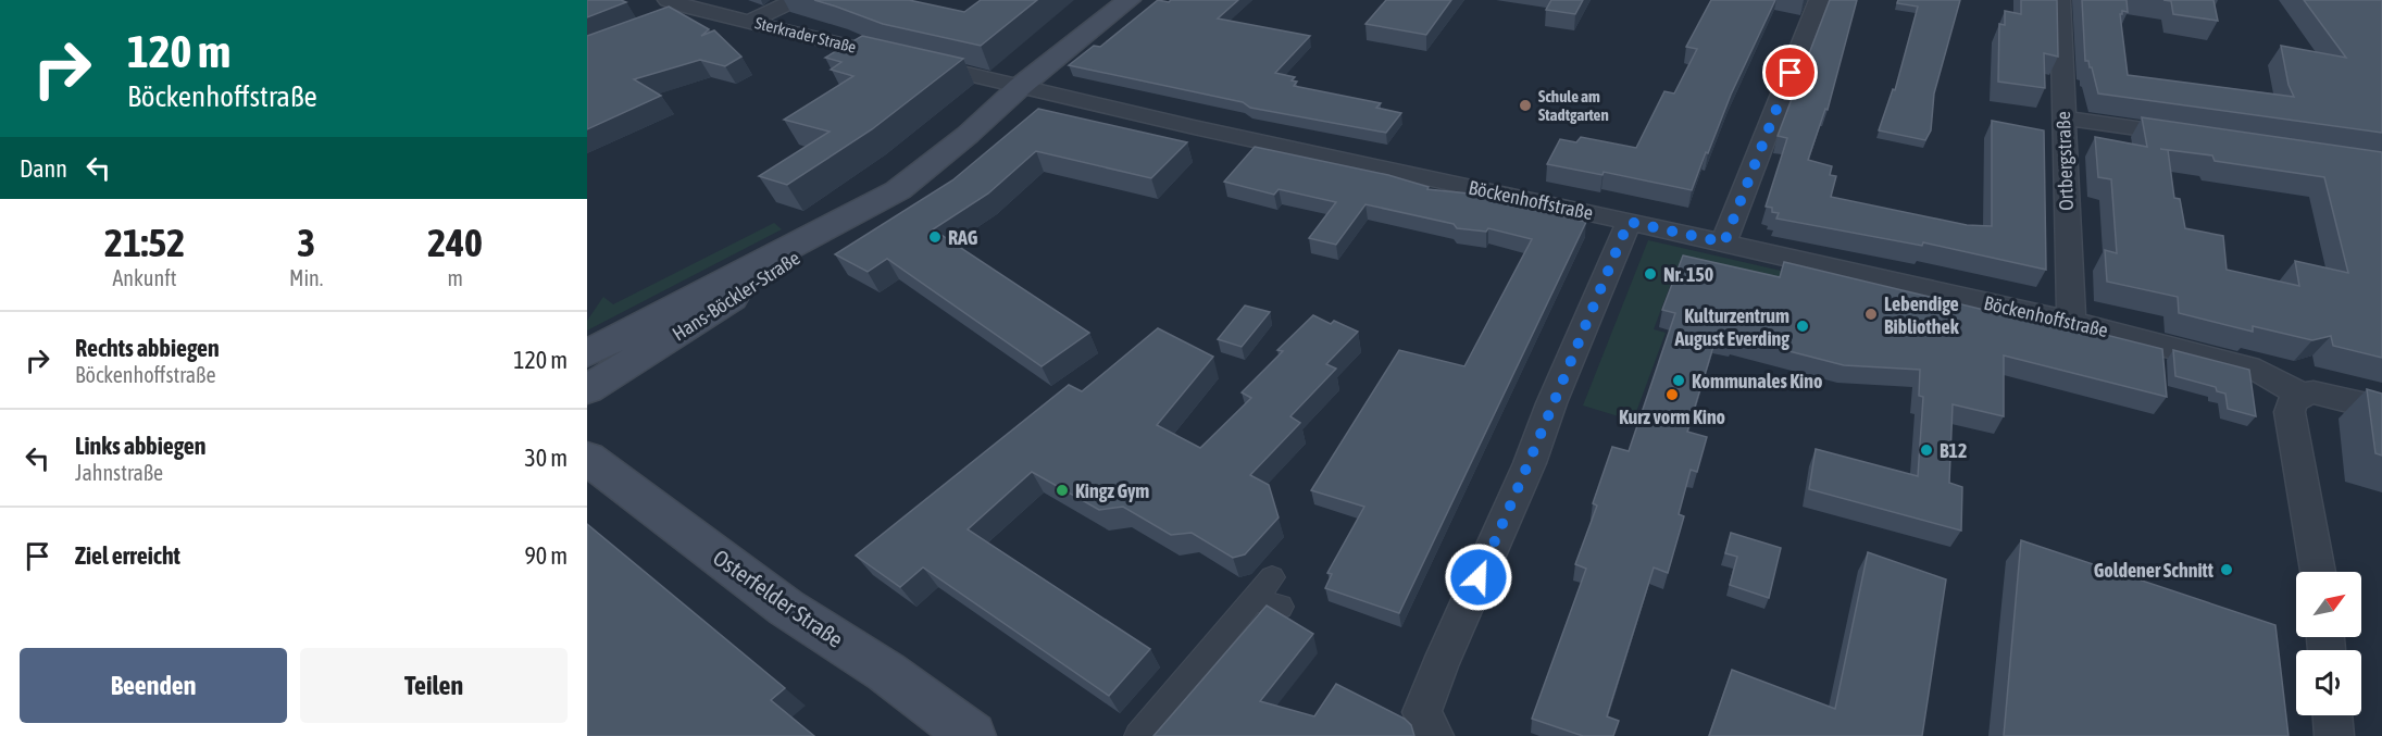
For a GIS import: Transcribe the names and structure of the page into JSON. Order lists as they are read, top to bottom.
{
  "streets": {
    "main road": ["Hans-Böckler-Straße", "Osterfelder Straße"],
    "street": ["Sterkrader Straße", "Ortbergstraße", "Böckenhoffstraße"]
  },
  "crossings": [
    ["Sterkrader Straße", "Böckenhoffstraße"],
    ["Sterkrader Straße", "Hans-Böckler-Straße"],
    ["Ortbergstraße", "Böckenhoffstraße"],
    ["Böckenhoffstraße", "Hans-Böckler-Straße"]
  ],
  "places": [
    "Schule am Stadtgarten",
    "RAG",
    "Nr. 150",
    "Lebendige Bibliothek",
    "Kulturzentrum August Everding",
    "Kommunales Kino",
    "Kurz vorm Kino",
    "B12",
    "Kingz Gym",
    "Goldener Schnitt"
  ],
  "north": "top right",
  "page": {
    "turn": ["120 m", "Böckenhoffstraße"],
    "then": "Dann",
    "eta": [
      "21:52",
      "Ankunft",
      "3",
      "Min.",
      "240",
      "m"
    ],
    "list": [
      {
        "name": "Rechts abbiegen",
        "note": "Böckenhoffstraße",
        "value": "120 m"
      },
      {
        "name": "Links abbiegen",
        "note": "Jahnstraße",
        "value": "30 m"
      },
      {
        "name": "Ziel erreicht",
        "value": "90 m"
      }
    ],
    "buttons": ["Beenden", "Teilen"]
  }
}
